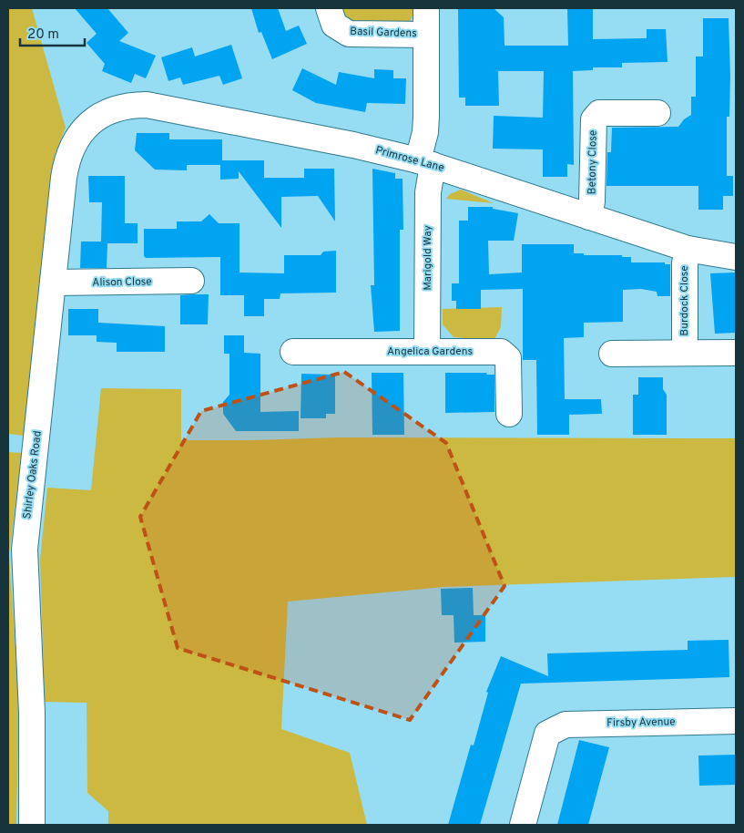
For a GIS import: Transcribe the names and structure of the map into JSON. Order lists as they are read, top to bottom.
{
  "streets": {
    "street": [
      "Basil Gardens",
      "Primrose Lane",
      "Betony Close",
      "Marigold Way",
      "Alison Close",
      "Burdock Close",
      "Angelica Gardens",
      "Shirley Oaks Road",
      "Firsby Avenue"
    ]
  },
  "crossings": [
    ["Basil Gardens", "Marigold Way"],
    ["Primrose Lane", "Betony Close"],
    ["Primrose Lane", "Marigold Way"],
    ["Primrose Lane", "Burdock Close"],
    ["Primrose Lane", "Shirley Oaks Road"],
    ["Marigold Way", "Angelica Gardens"],
    ["Alison Close", "Shirley Oaks Road"]
  ],
  "scale_bar": "20 m"
}
